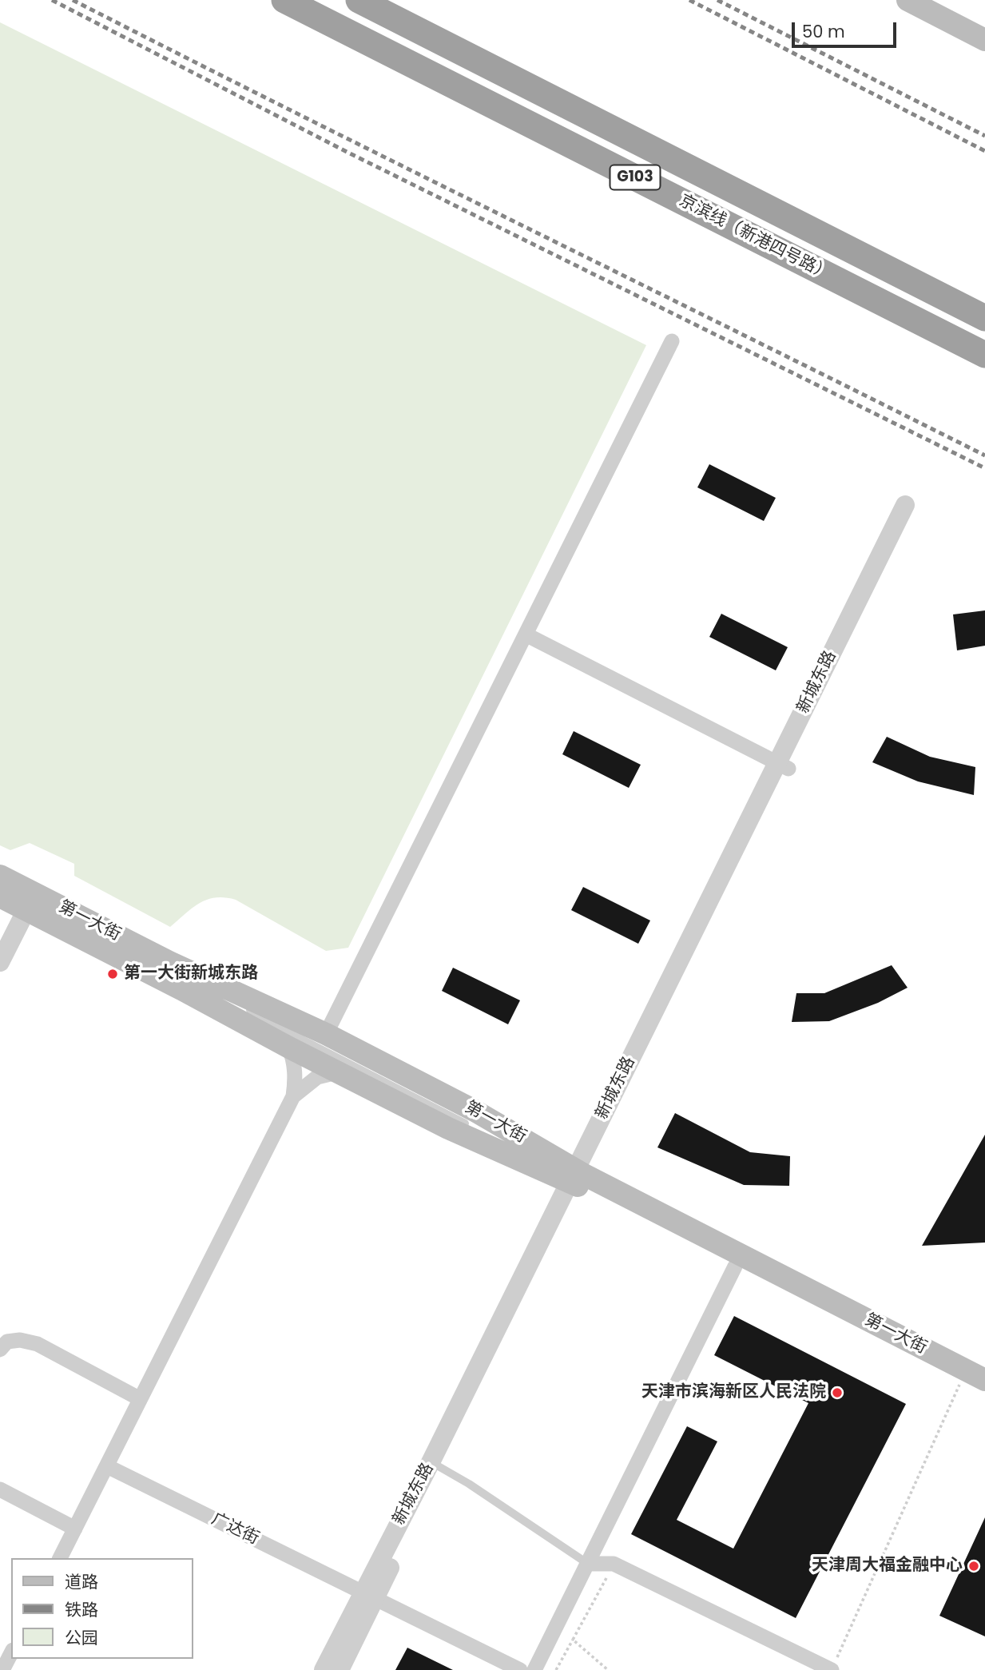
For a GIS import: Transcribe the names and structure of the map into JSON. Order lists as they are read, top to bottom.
{
  "streets": {
    "highway": ["G103", "京滨线（新港四号路）"],
    "main road": ["第一大街"],
    "street": ["新城东路", "广达街"]
  },
  "crossings": [
    ["新城东路", "第一大街"],
    ["新城东路", "广达街"]
  ],
  "places": ["第一大街新城东路", "天津市滨海新区人民法院", "天津周大福金融中心"],
  "legend": ["道路", "铁路", "公园"],
  "scale_bar": "50 m"
}
